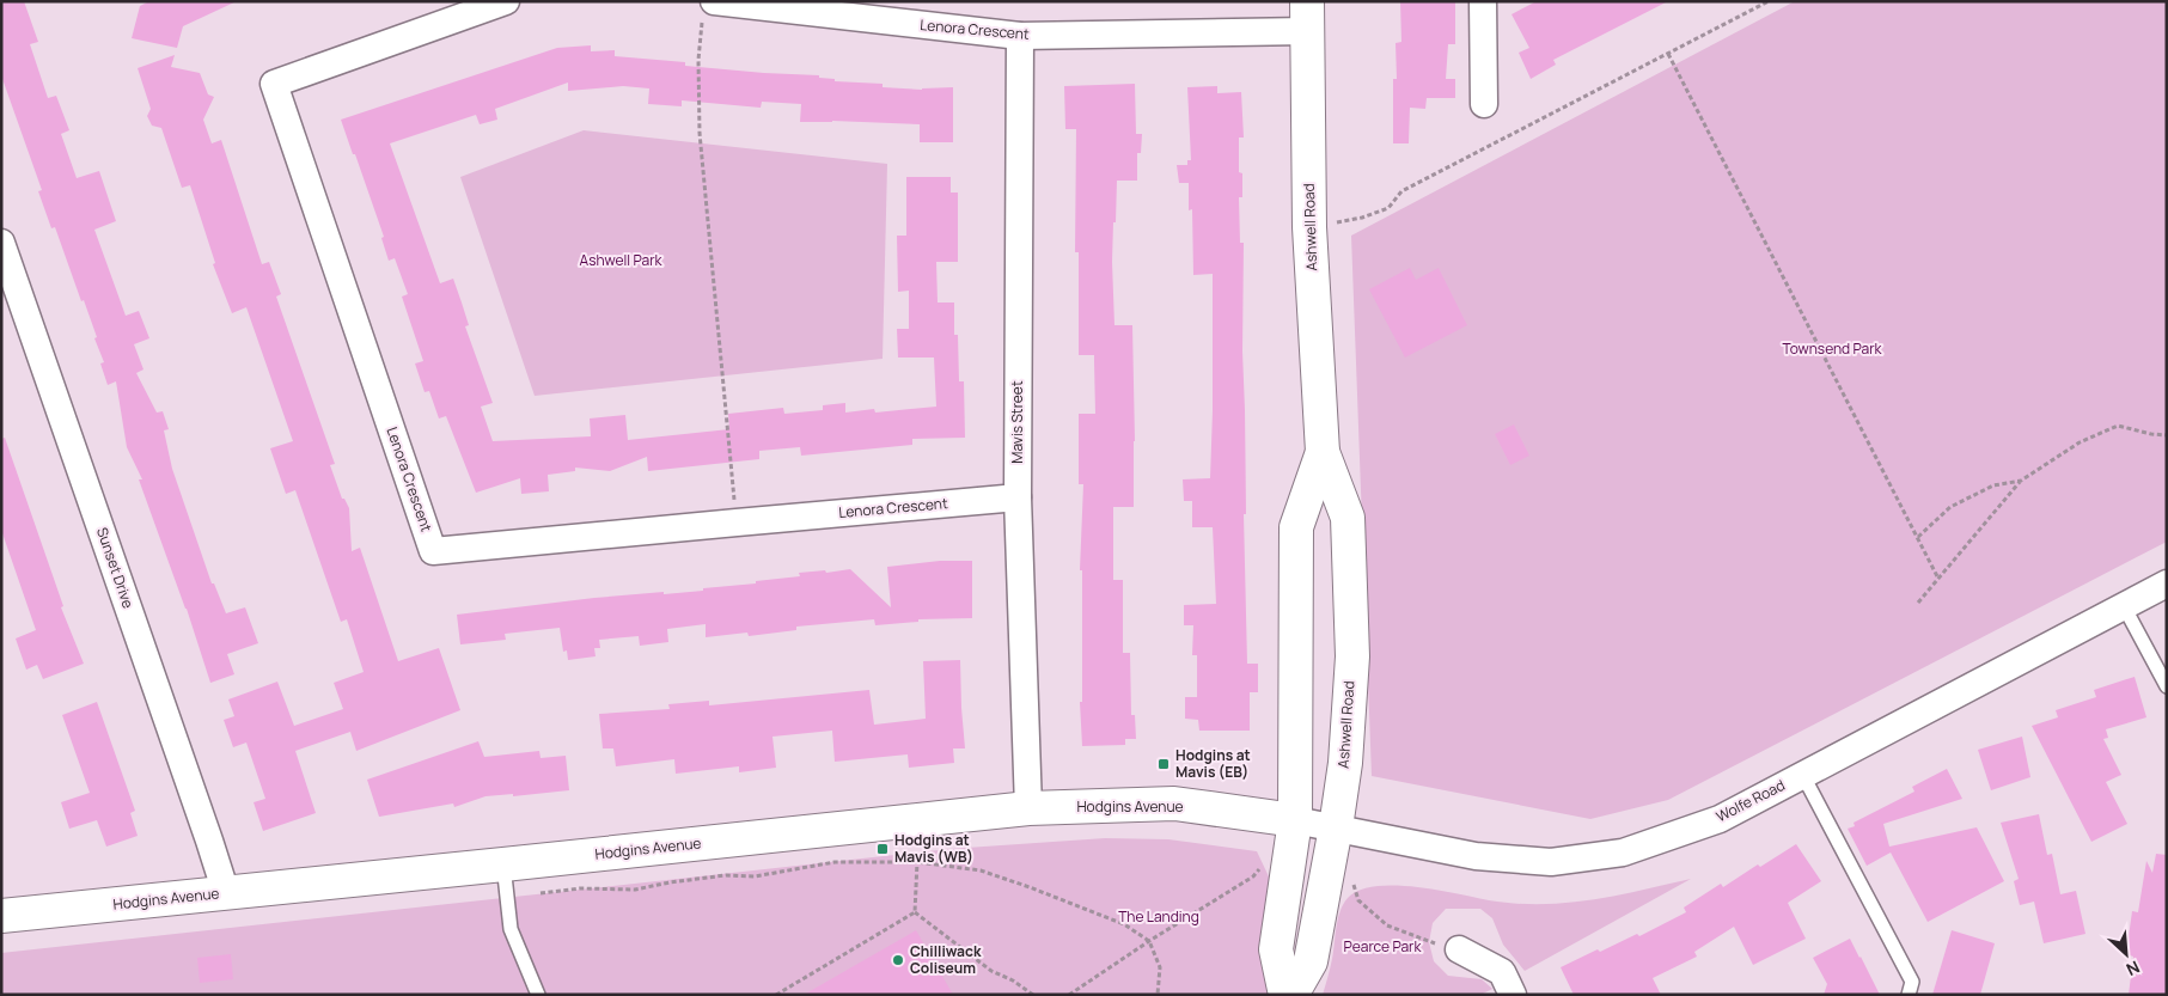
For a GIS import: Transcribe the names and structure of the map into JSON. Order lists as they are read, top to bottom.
{
  "streets": {
    "street": [
      "Lenora Crescent",
      "Ashwell Road",
      "Mavis Street",
      "Sunset Drive",
      "Wolfe Road",
      "Hodgins Avenue"
    ]
  },
  "crossings": [
    ["Lenora Crescent", "Ashwell Road"],
    ["Lenora Crescent", "Mavis Street"],
    ["Ashwell Road", "Wolfe Road"],
    ["Ashwell Road", "Hodgins Avenue"],
    ["Mavis Street", "Hodgins Avenue"],
    ["Sunset Drive", "Hodgins Avenue"],
    ["Wolfe Road", "Hodgins Avenue"]
  ],
  "parks": [
    "Ashwell Park",
    "Townsend Park",
    "The Landing",
    "Pearce Park"
  ],
  "places": {
    "transit": ["Hodgins at Mavis (EB)", "Hodgins at Mavis (WB)"],
    "other": ["Chilliwack Coliseum"]
  },
  "north": "bottom right"
}
